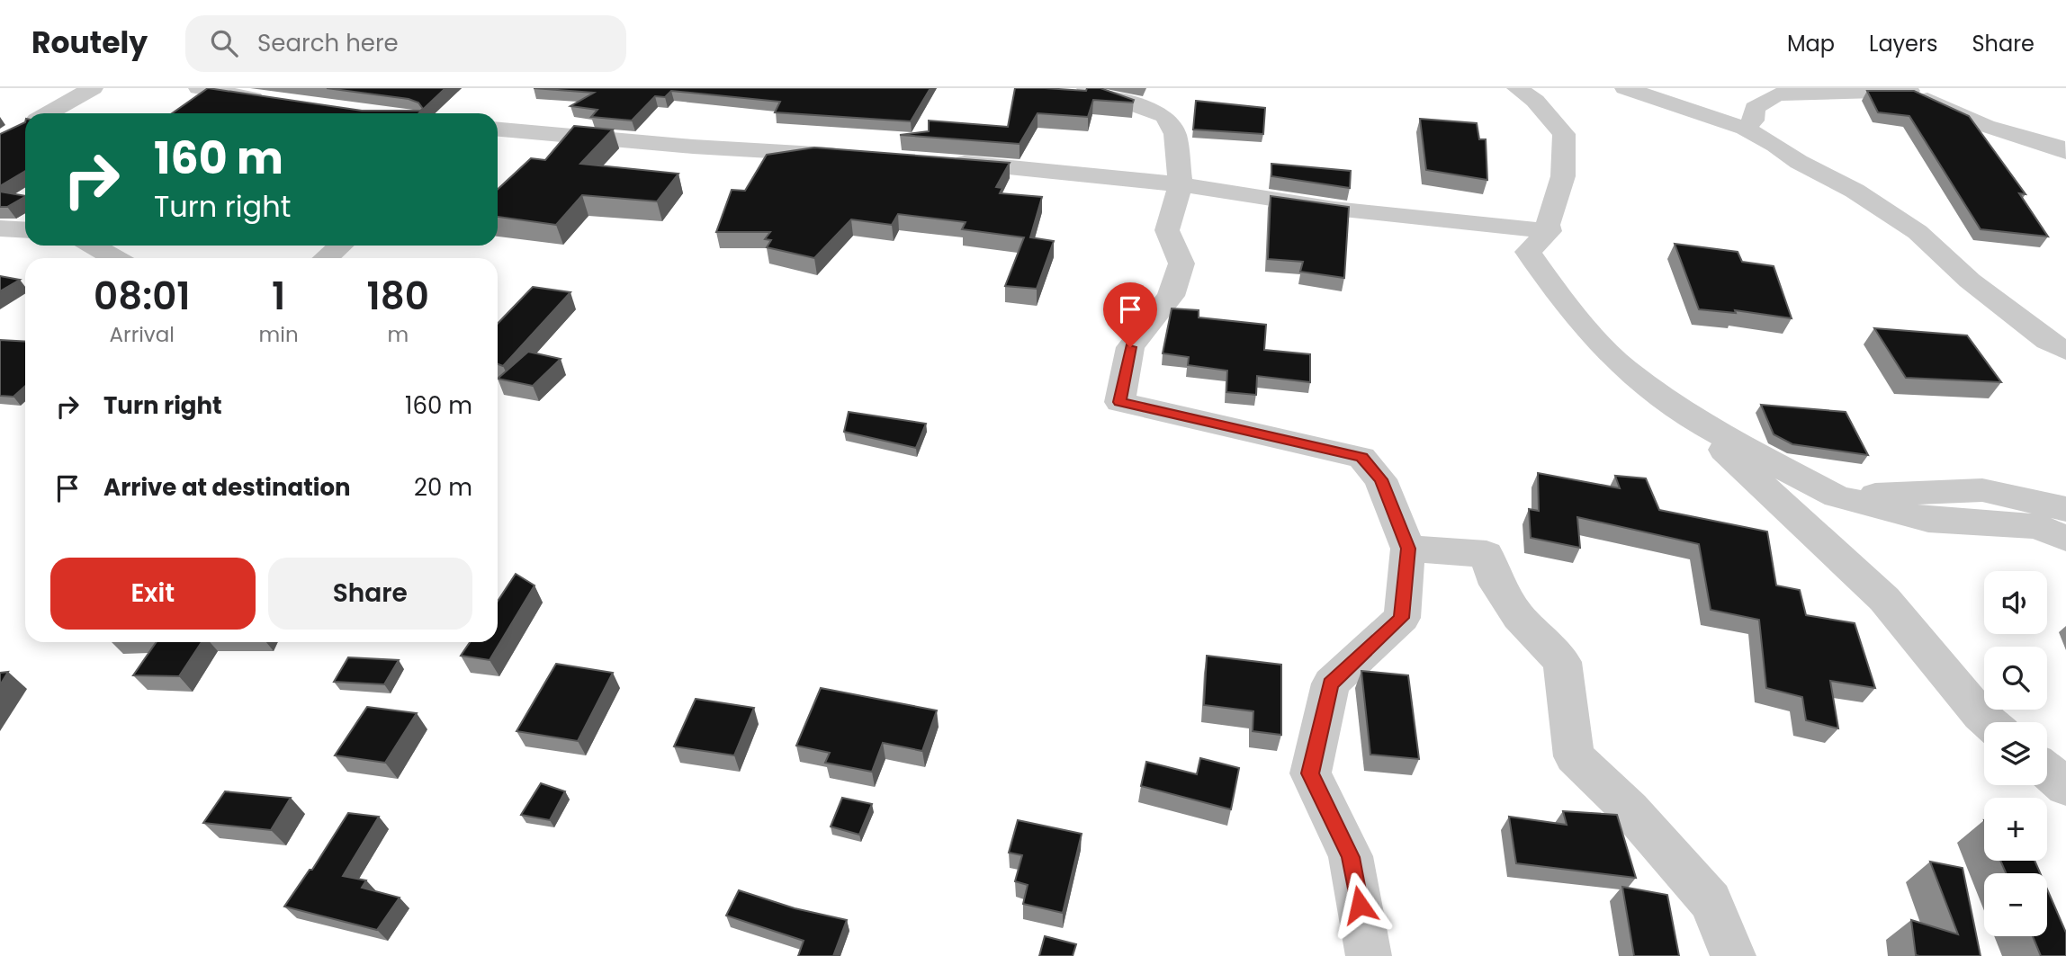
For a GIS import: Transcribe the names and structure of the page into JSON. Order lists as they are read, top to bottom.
{
  "page": {
    "header": "Routely",
    "search": "Search here",
    "nav": ["Map", "Layers", "Share"],
    "turn": ["160 m", "Turn right"],
    "eta": [
      "08:01",
      "Arrival",
      "1",
      "min",
      "180",
      "m"
    ],
    "list": [
      {
        "name": "Turn right",
        "value": "160 m"
      },
      {
        "name": "Arrive at destination",
        "value": "20 m"
      }
    ],
    "buttons": ["Exit", "Share"],
    "map_buttons": ["+", "−"]
  }
}
